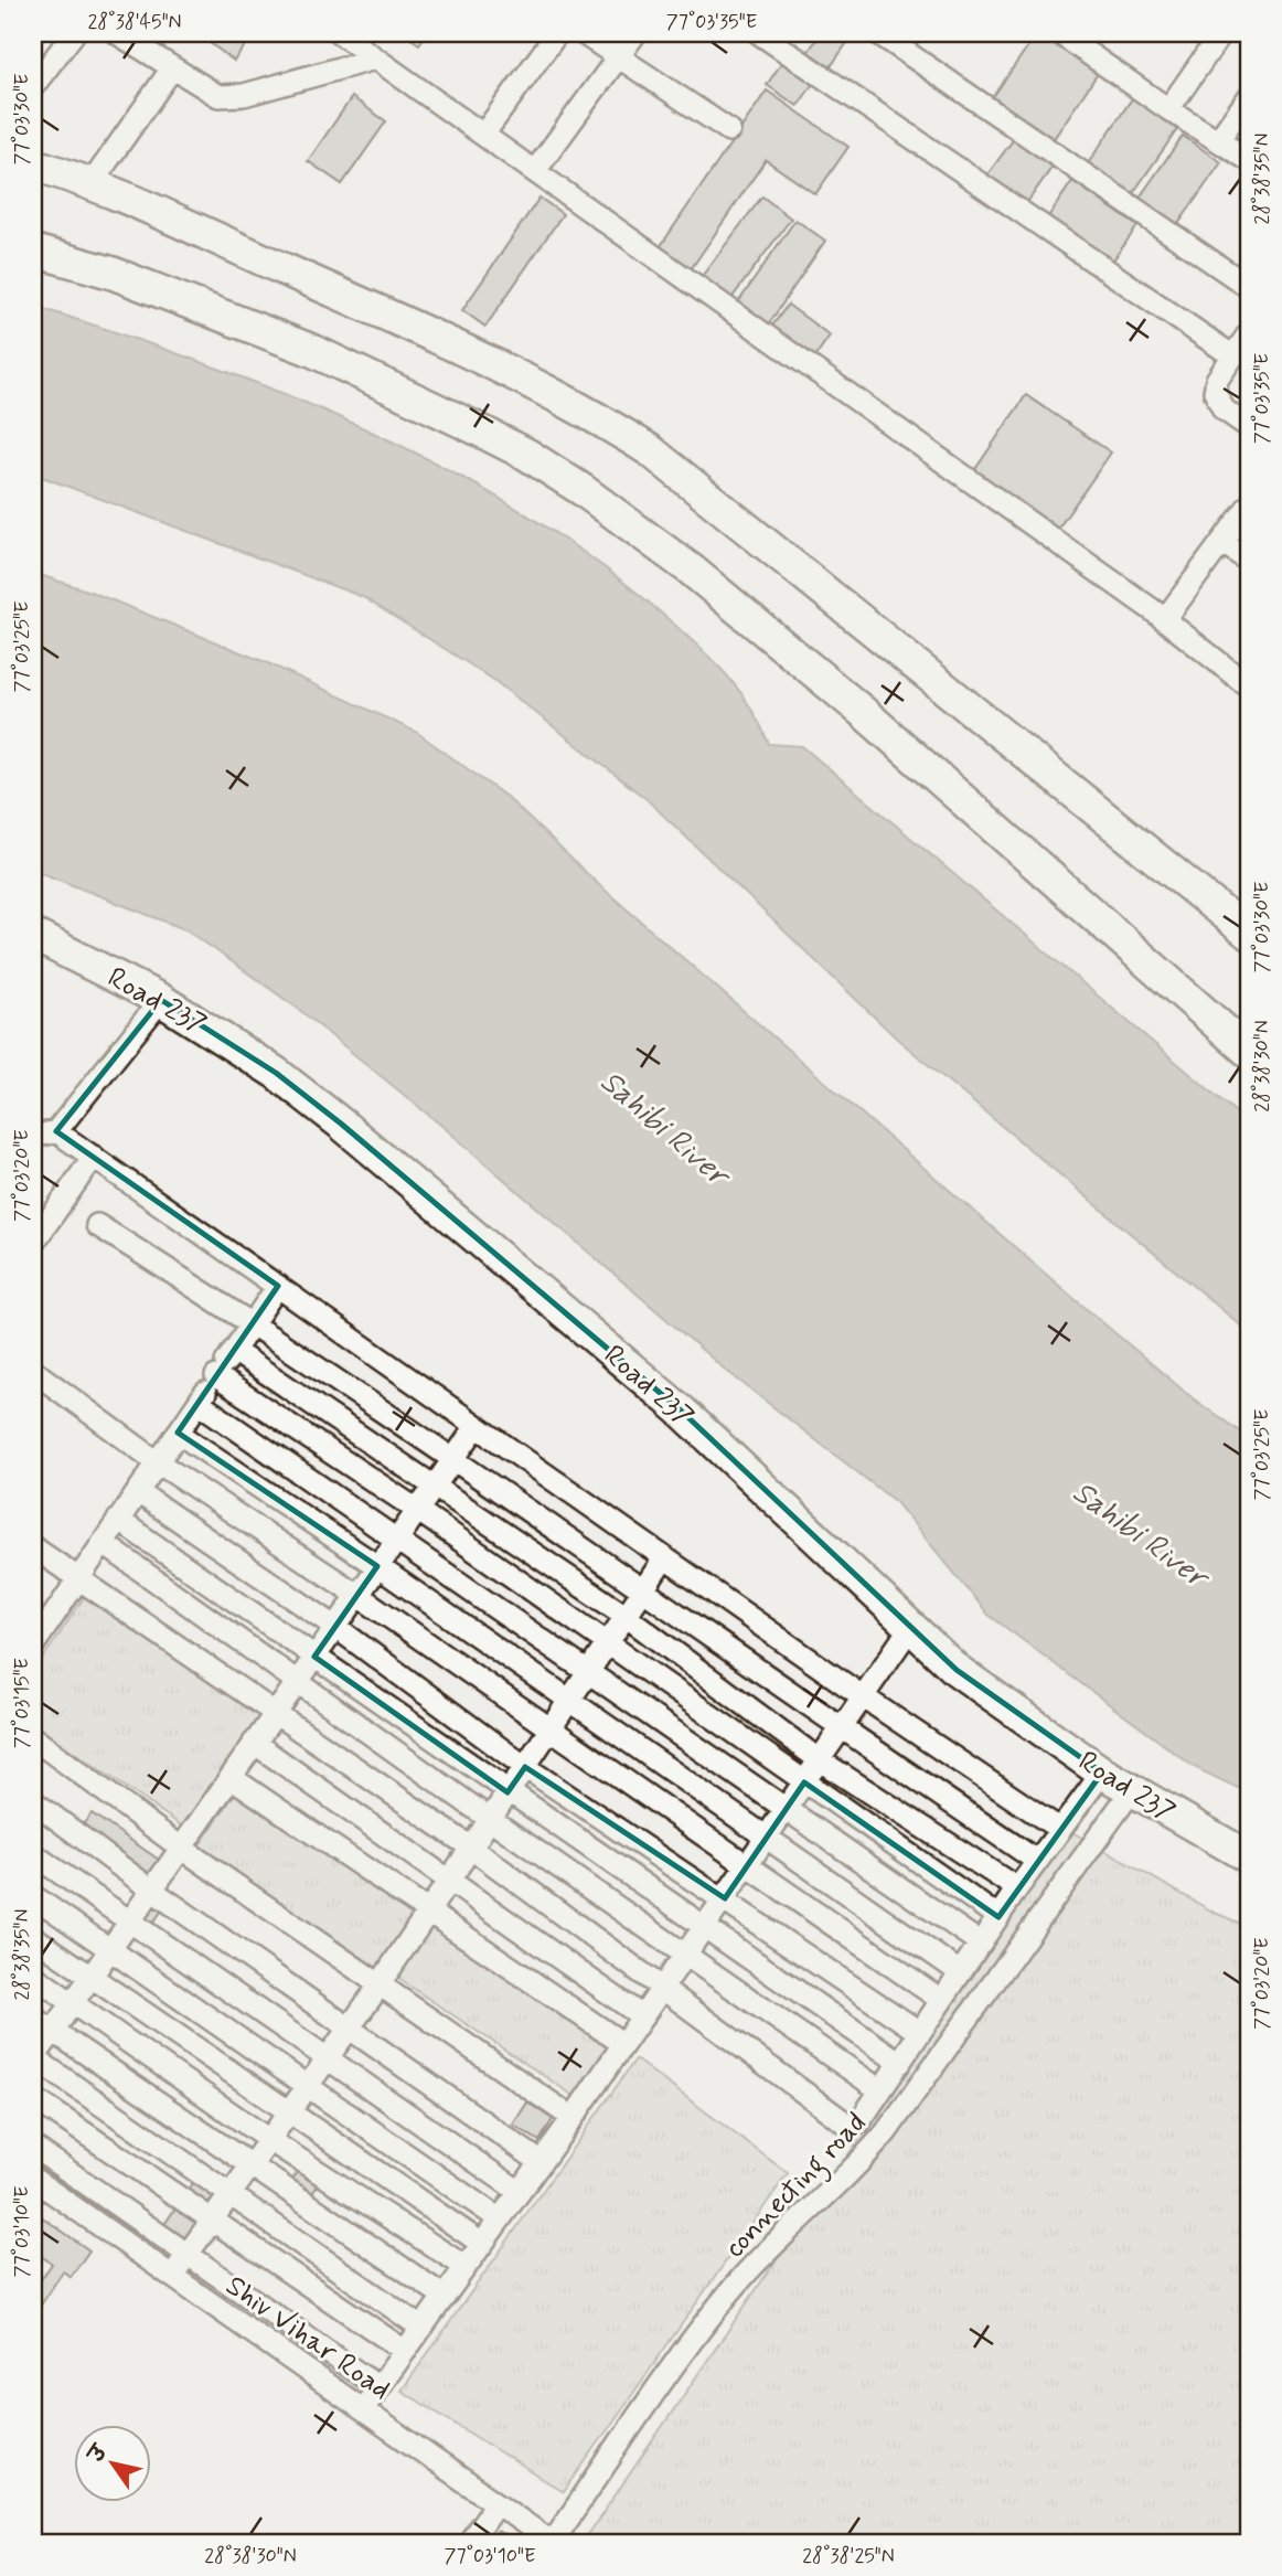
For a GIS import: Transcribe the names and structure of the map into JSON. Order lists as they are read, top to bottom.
{
  "streets": {
    "street": ["Road 237", "connecting road", "Shiv Vihar Road"]
  },
  "crossings": [
    ["Road 237", "connecting road"],
    ["connecting road", "Shiv Vihar Road"]
  ],
  "water": ["Sahibi River"],
  "north": "top left",
  "coordinates": [
    "28°38'45\"N",
    "77°03'35\"E",
    "77°03'30\"E",
    "28°38'35\"N",
    "77°03'25\"E",
    "28°38'30\"N",
    "77°03'20\"E",
    "77°03'15\"E",
    "77°03'10\"E",
    "28°38'25\"N"
  ]
}
